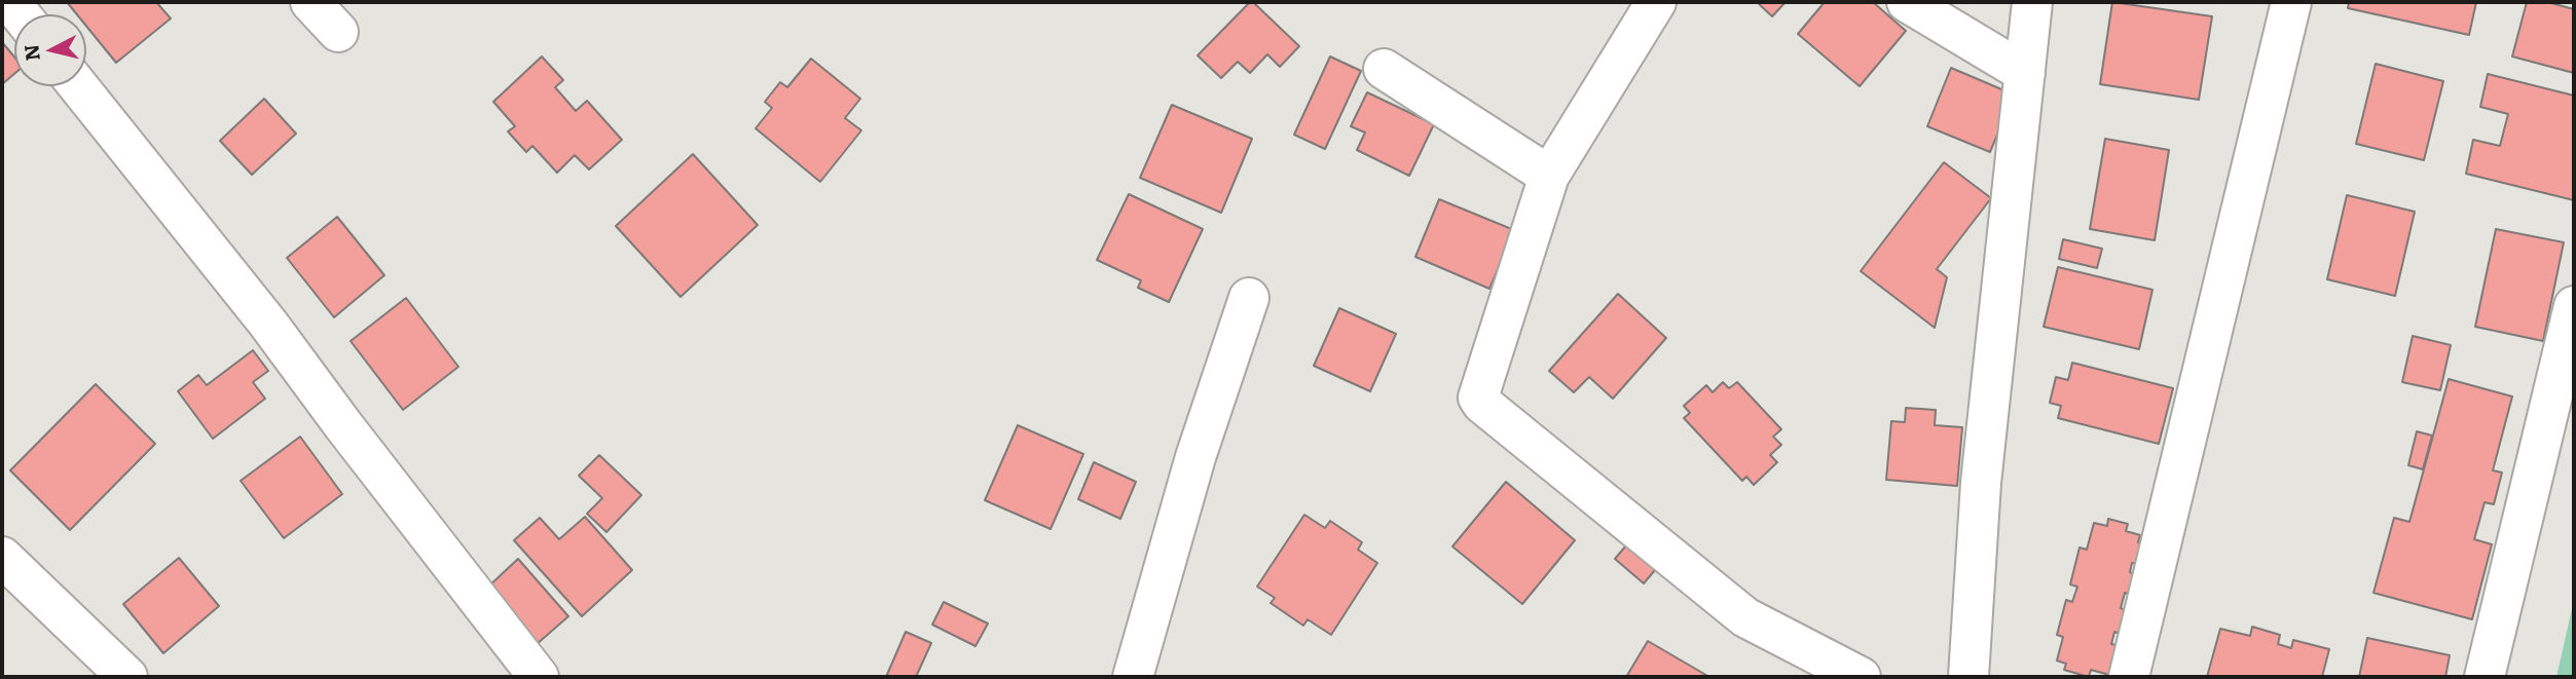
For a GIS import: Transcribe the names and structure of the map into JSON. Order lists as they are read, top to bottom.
{
  "north": "left"
}
